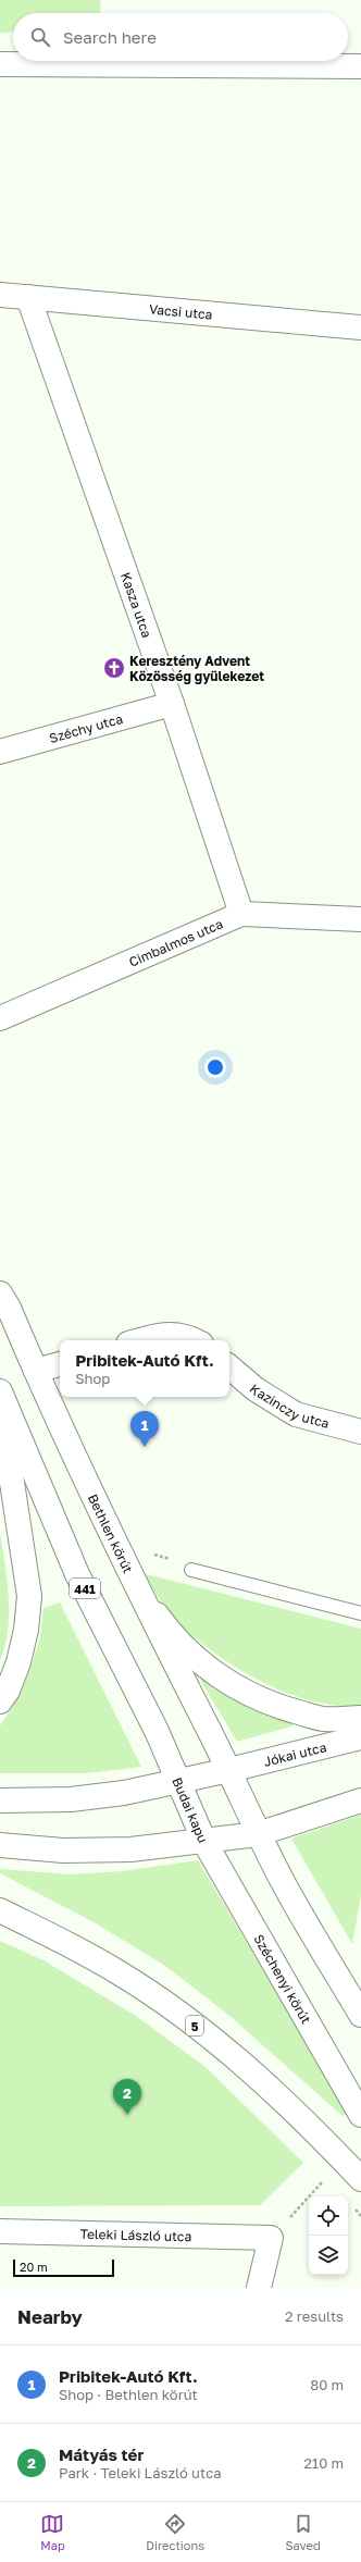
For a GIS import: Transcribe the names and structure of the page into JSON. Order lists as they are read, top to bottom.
{
  "streets": {
    "main road": [
      "Vacsi utca",
      "Kasza utca",
      "Széchy utca",
      "Cimbalmos utca",
      "Kazinczy utca",
      "Bethlen körút",
      "441",
      "Jókai utca",
      "Budai kapu",
      "Széchenyi körút",
      "5",
      "Teleki László utca"
    ]
  },
  "crossings": [
    ["Vacsi utca", "Kasza utca"],
    ["Kasza utca", "Széchy utca"],
    ["Kasza utca", "Cimbalmos utca"],
    ["Bethlen körút", "Jókai utca"],
    ["441", "Jókai utca"],
    ["441", "Budai kapu"],
    ["Jókai utca", "Budai kapu"],
    ["Budai kapu", "Széchenyi körút"]
  ],
  "places": {
    "church": ["Keresztény Advent Közösség gyülekezet"]
  },
  "scale_bar": "20 m",
  "page": {
    "search": "Search here",
    "popup": ["Pribitek-Autó Kft.", "Shop"],
    "pins": ["1", "2"],
    "scale": "20 m",
    "heading": ["Nearby", "2 results"],
    "list": [
      {
        "mark": "1",
        "name": "Pribitek-Autó Kft.",
        "note": "Shop · Bethlen körút",
        "value": "80 m"
      },
      {
        "mark": "2",
        "name": "Mátyás tér",
        "note": "Park · Teleki László utca",
        "value": "210 m"
      }
    ],
    "nav": ["Map", "Directions", "Saved"]
  }
}
